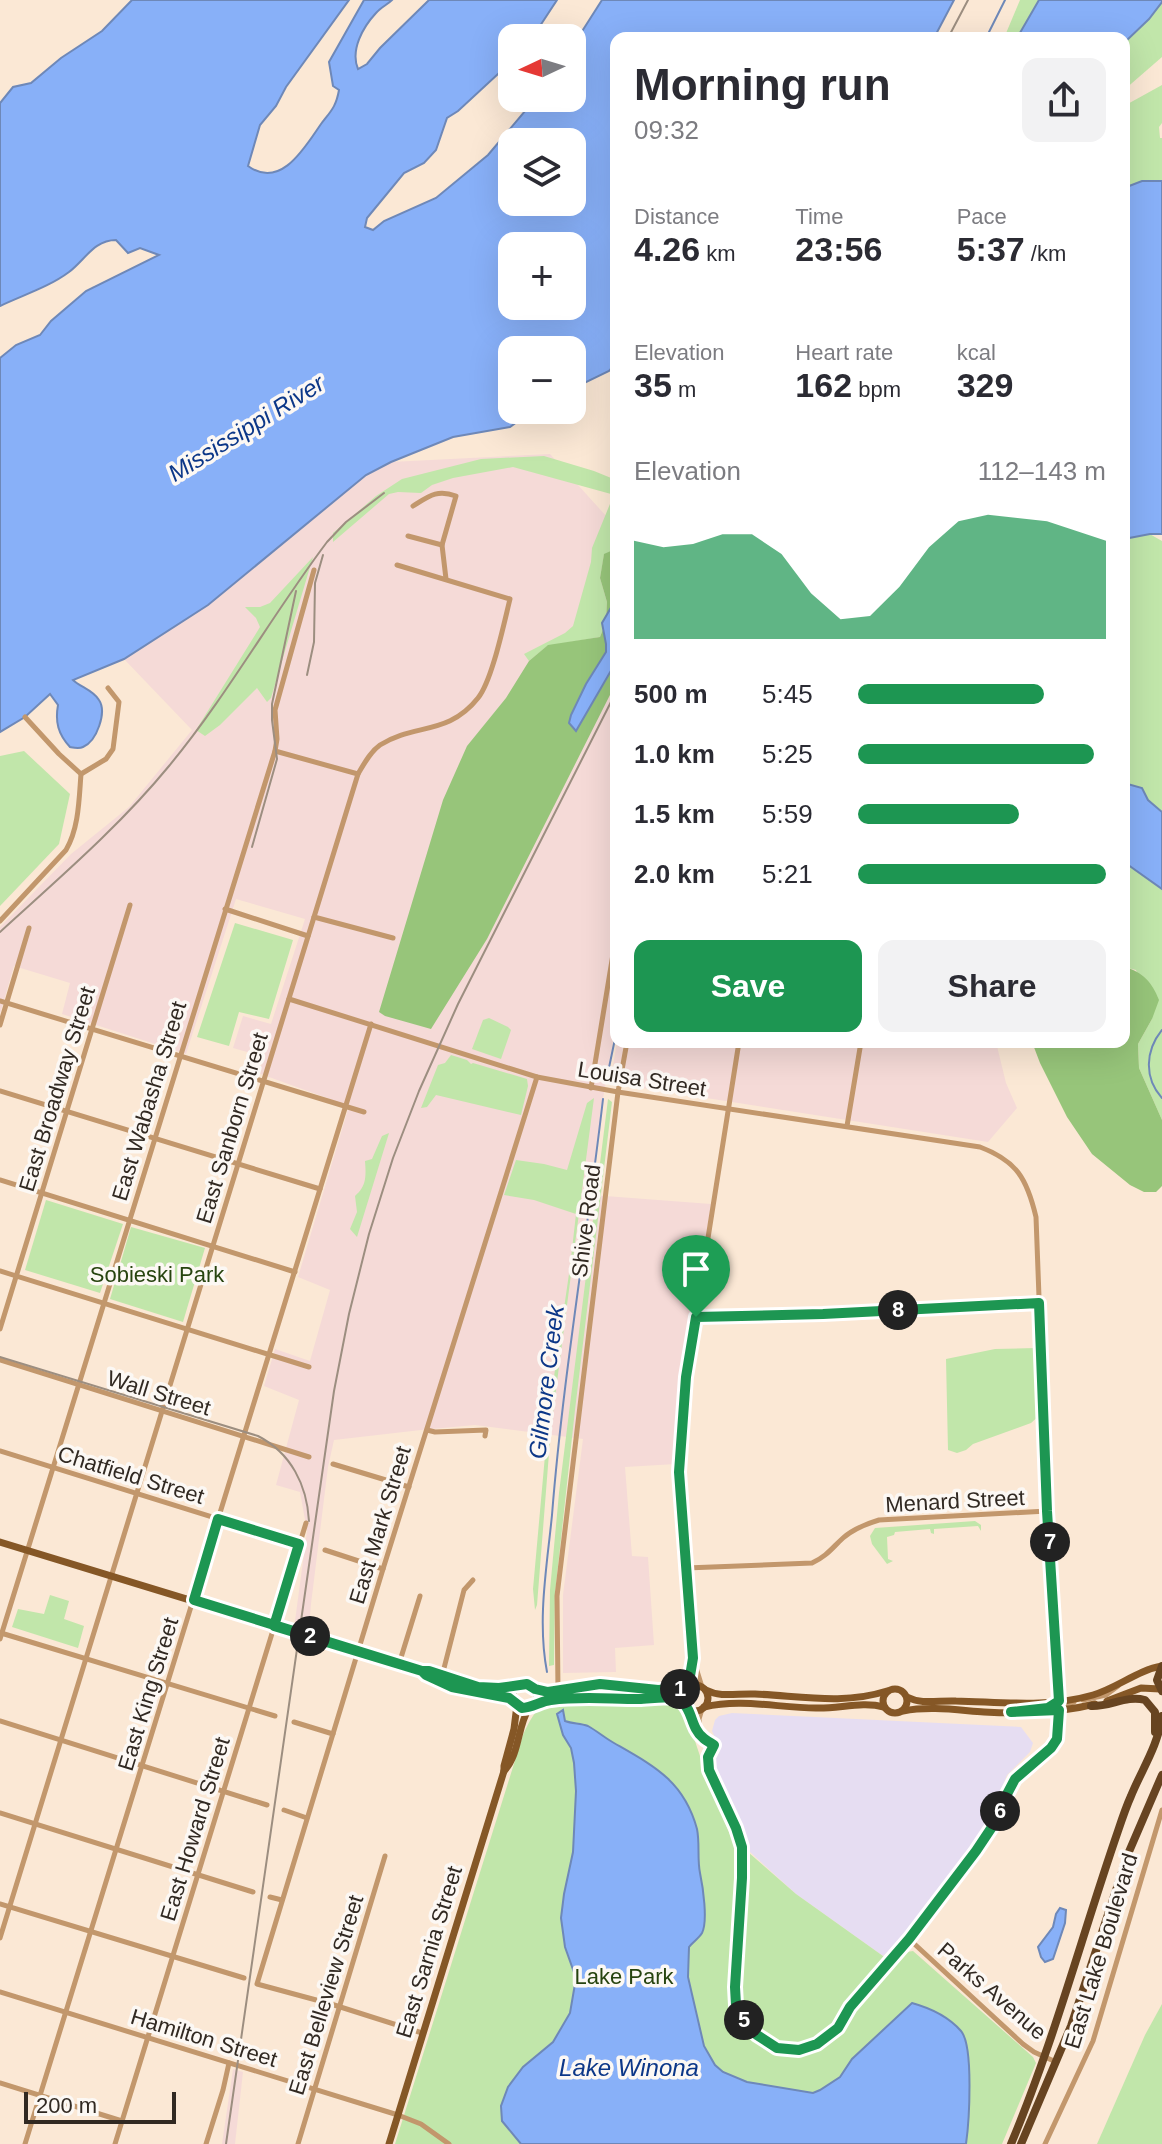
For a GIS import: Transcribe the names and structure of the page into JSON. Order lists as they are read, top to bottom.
{
  "streets": {
    "main road": ["East Sarnia Street"],
    "street": [
      "Louisa Street",
      "East Broadway Street",
      "East Wabasha Street",
      "East Sanborn Street",
      "Shive Road",
      "Wall Street",
      "Chatfield Street",
      "Menard Street",
      "East Mark Street",
      "East King Street",
      "East Howard Street",
      "East Lake Boulevard",
      "Parks Avenue",
      "East Belleview Street",
      "Hamilton Street"
    ]
  },
  "crossings": [
    ["Louisa Street", "East Sanborn Street"],
    ["Louisa Street", "Shive Road"],
    ["Louisa Street", "East Mark Street"],
    ["Louisa Street", "East King Street"],
    ["Louisa Street", "Parks Avenue"],
    ["East Wabasha Street", "Wall Street"],
    ["East Wabasha Street", "Chatfield Street"],
    ["East Sanborn Street", "Wall Street"],
    ["East Sanborn Street", "Chatfield Street"],
    ["Wall Street", "East King Street"],
    ["Chatfield Street", "East King Street"],
    ["Chatfield Street", "East Howard Street"],
    ["Menard Street", "Parks Avenue"],
    ["East Mark Street", "East Belleview Street"],
    ["East King Street", "Hamilton Street"],
    ["East Howard Street", "Hamilton Street"],
    ["East Sarnia Street", "Hamilton Street"],
    ["East Belleview Street", "Hamilton Street"]
  ],
  "water": ["Mississippi River", "Gilmore Creek", "Lake Winona"],
  "parks": ["Sobieski Park", "Lake Park"],
  "scale_bar": "200 m",
  "north": "left",
  "page": {
    "map_buttons": ["+", "−"],
    "heading": ["Morning run", "09:32"],
    "stats": [
      ["Distance", "4.26 km"],
      ["Time", "23:56"],
      ["Pace", "5:37 /km"],
      ["Elevation", "35 m"],
      ["Heart rate", "162 bpm"],
      ["kcal", "329"]
    ],
    "chart": ["Elevation", "112–143 m"],
    "list": [
      {
        "name": "500 m",
        "note": "5:45"
      },
      {
        "name": "1.0 km",
        "note": "5:25"
      },
      {
        "name": "1.5 km",
        "note": "5:59"
      },
      {
        "name": "2.0 km",
        "note": "5:21"
      }
    ],
    "buttons": ["Save", "Share"],
    "pins": [
      "8",
      "7",
      "2",
      "1",
      "6",
      "5"
    ],
    "scale": "200 m"
  }
}
